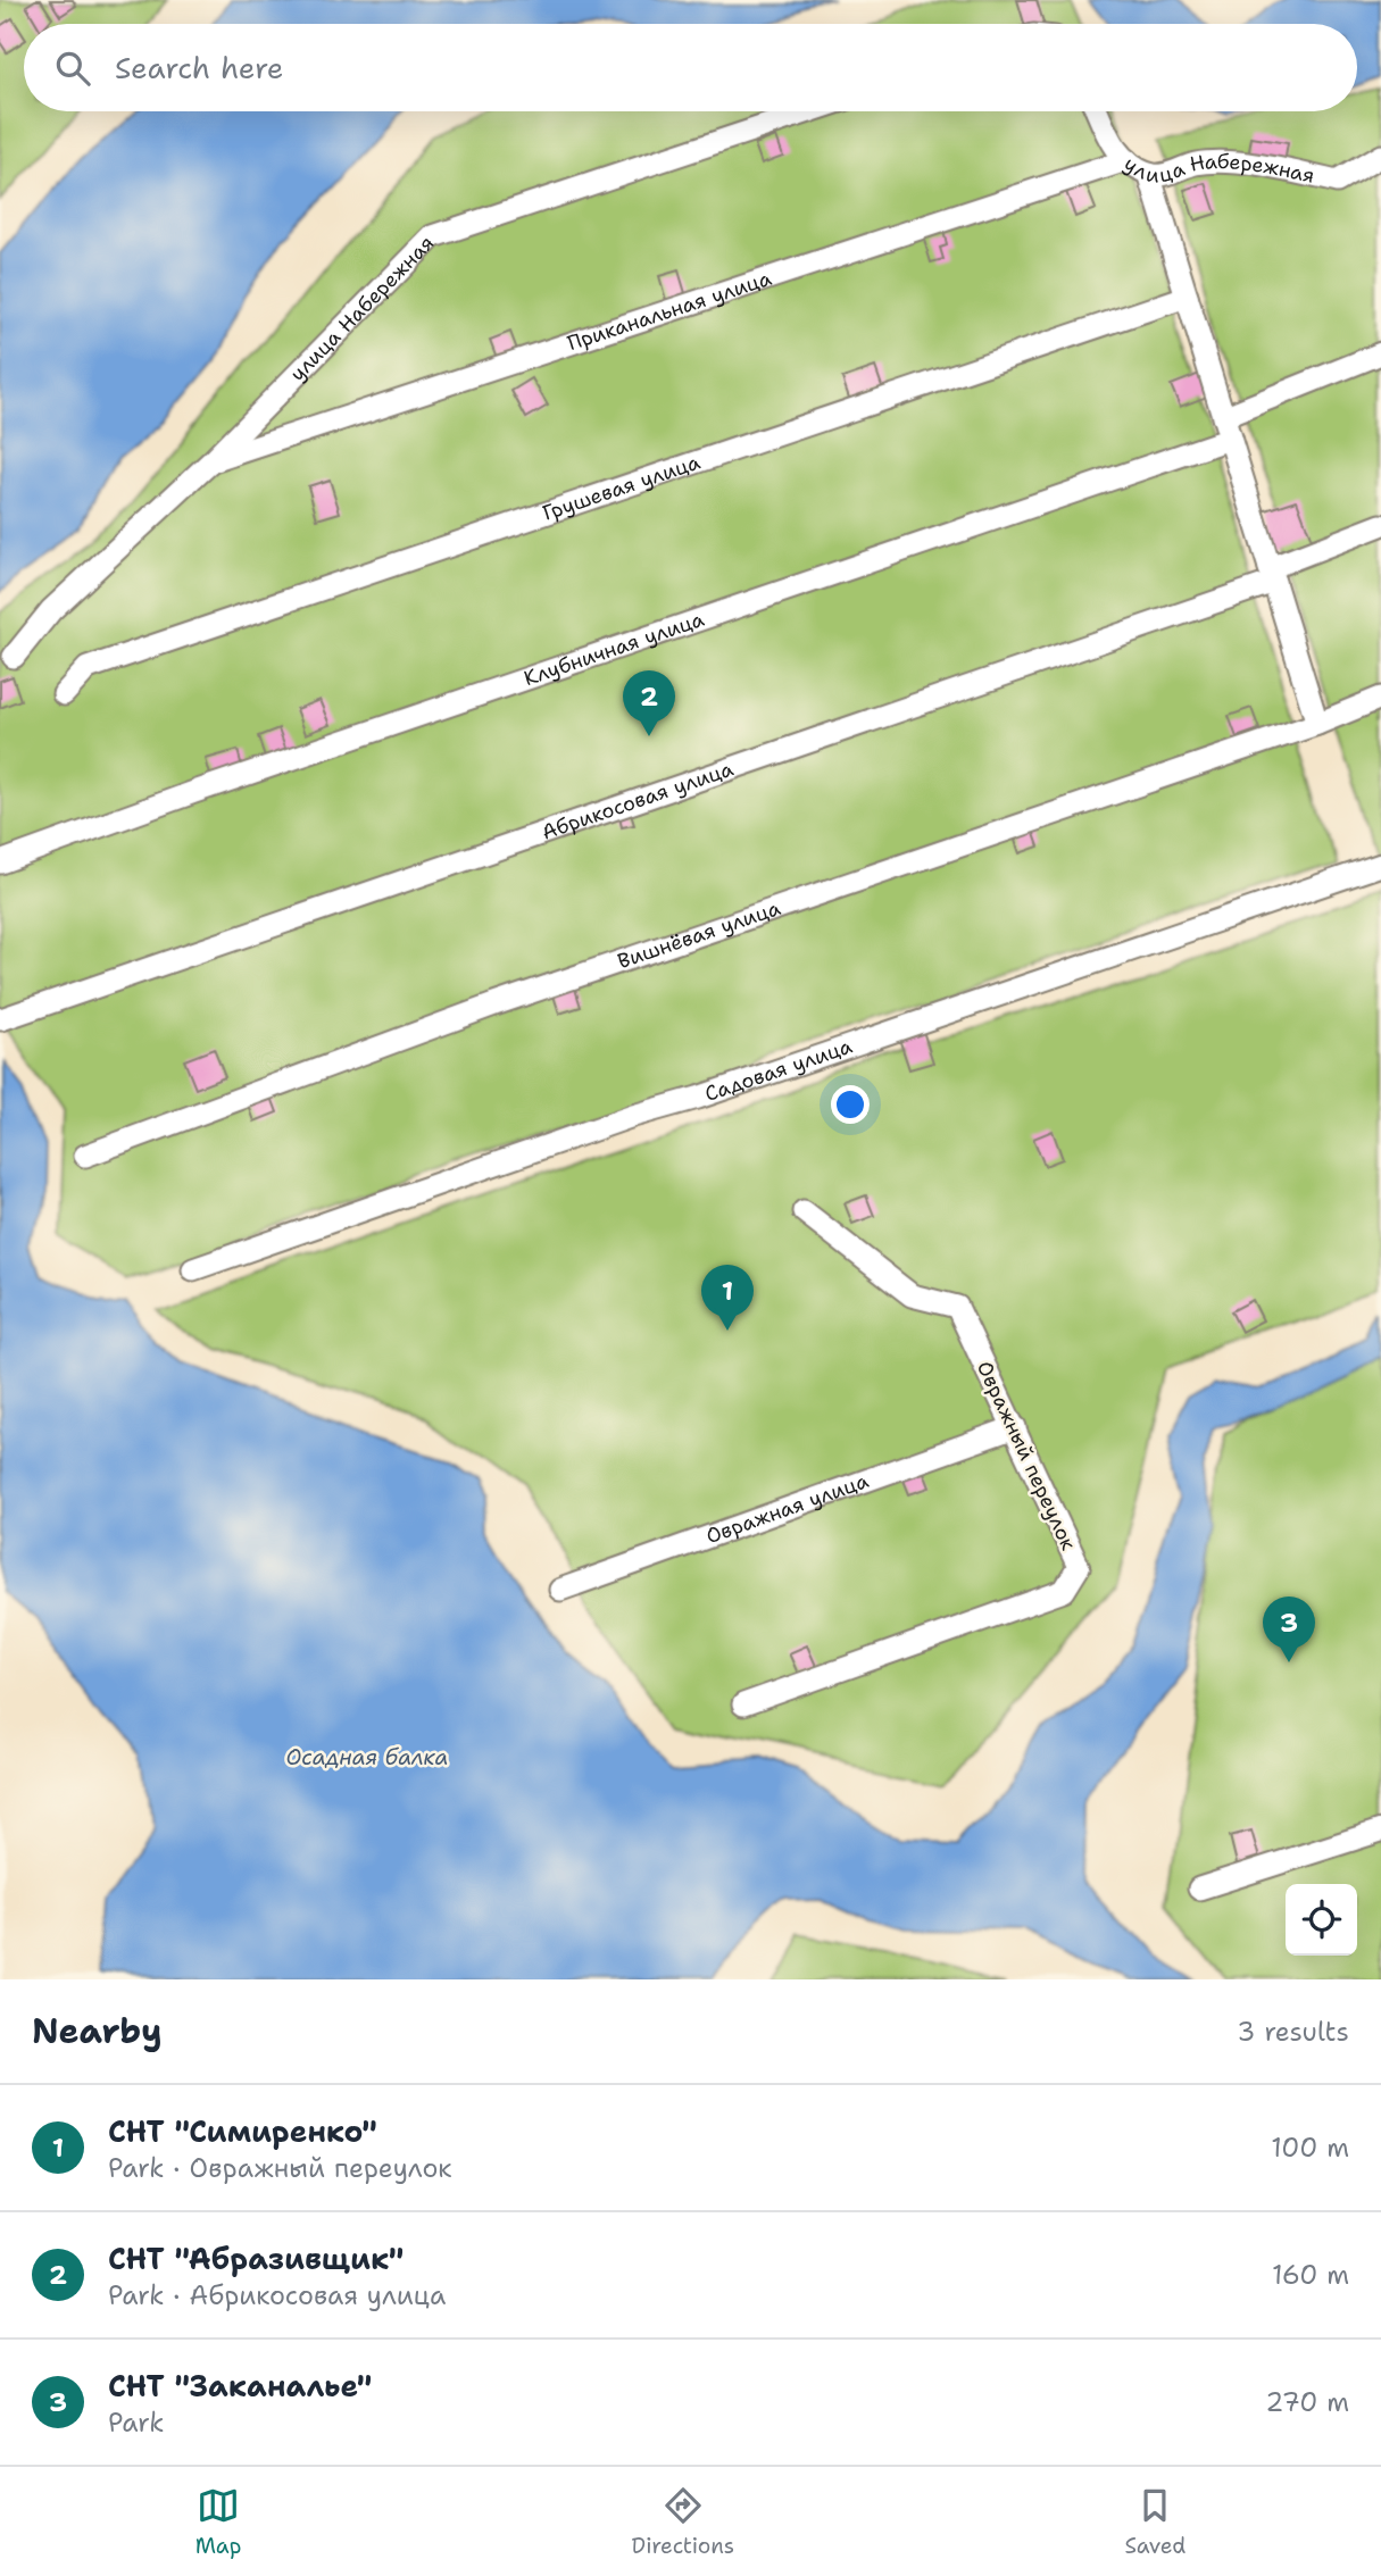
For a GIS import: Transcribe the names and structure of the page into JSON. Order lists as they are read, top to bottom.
{
  "streets": {
    "street": [
      "улица Набережная",
      "Приканальная улица",
      "Грушевая улица",
      "Клубничная улица",
      "Абрикосовая улица",
      "Вишнёвая улица",
      "Садовая улица",
      "Овражный переулок",
      "Овражная улица"
    ]
  },
  "crossings": [
    ["улица Набережная", "Приканальная улица"],
    ["Овражный переулок", "Овражная улица"]
  ],
  "water": ["Осадная балка"],
  "page": {
    "search": "Search here",
    "pins": ["2", "1", "3"],
    "heading": ["Nearby", "3 results"],
    "list": [
      {
        "mark": "1",
        "name": "СНТ \"Симиренко\"",
        "note": "Park · Овражный переулок",
        "value": "100 m"
      },
      {
        "mark": "2",
        "name": "СНТ \"Абразивщик\"",
        "note": "Park · Абрикосовая улица",
        "value": "160 m"
      },
      {
        "mark": "3",
        "name": "СНТ \"Заканалье\"",
        "note": "Park",
        "value": "270 m"
      }
    ],
    "nav": ["Map", "Directions", "Saved"]
  }
}
